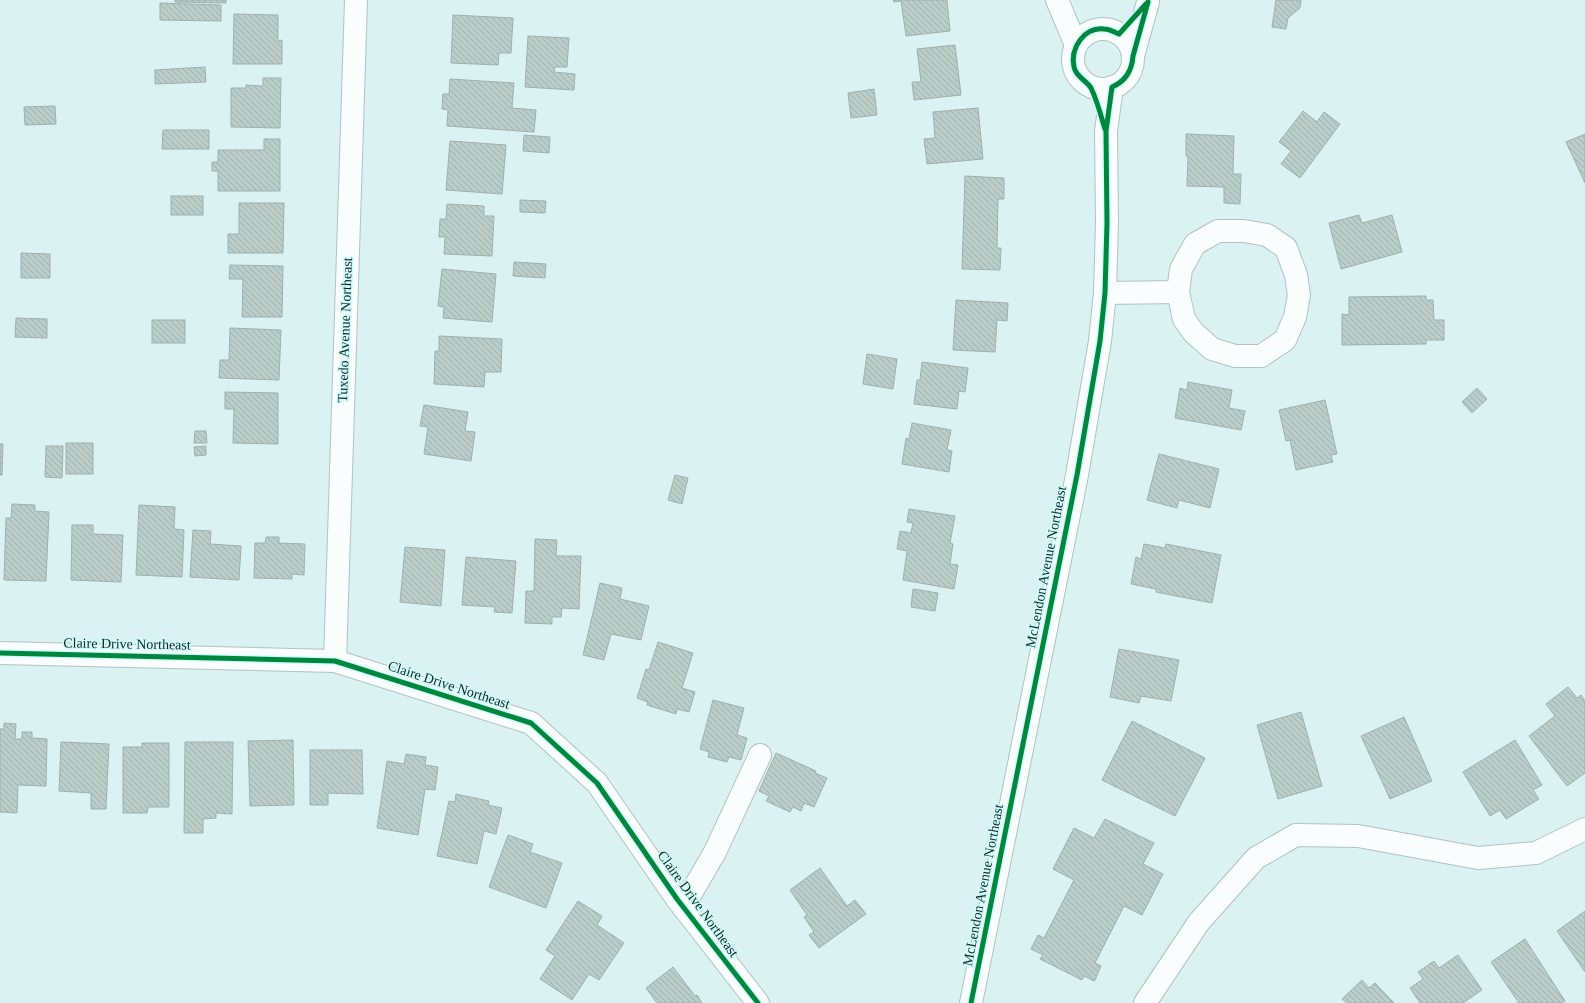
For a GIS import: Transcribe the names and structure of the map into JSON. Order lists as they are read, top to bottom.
{
  "streets": {
    "street": ["Tuxedo Avenue Northeast", "McLendon Avenue Northeast", "Claire Drive Northeast"]
  },
  "crossings": [
    ["Tuxedo Avenue Northeast", "Claire Drive Northeast"]
  ]
}
